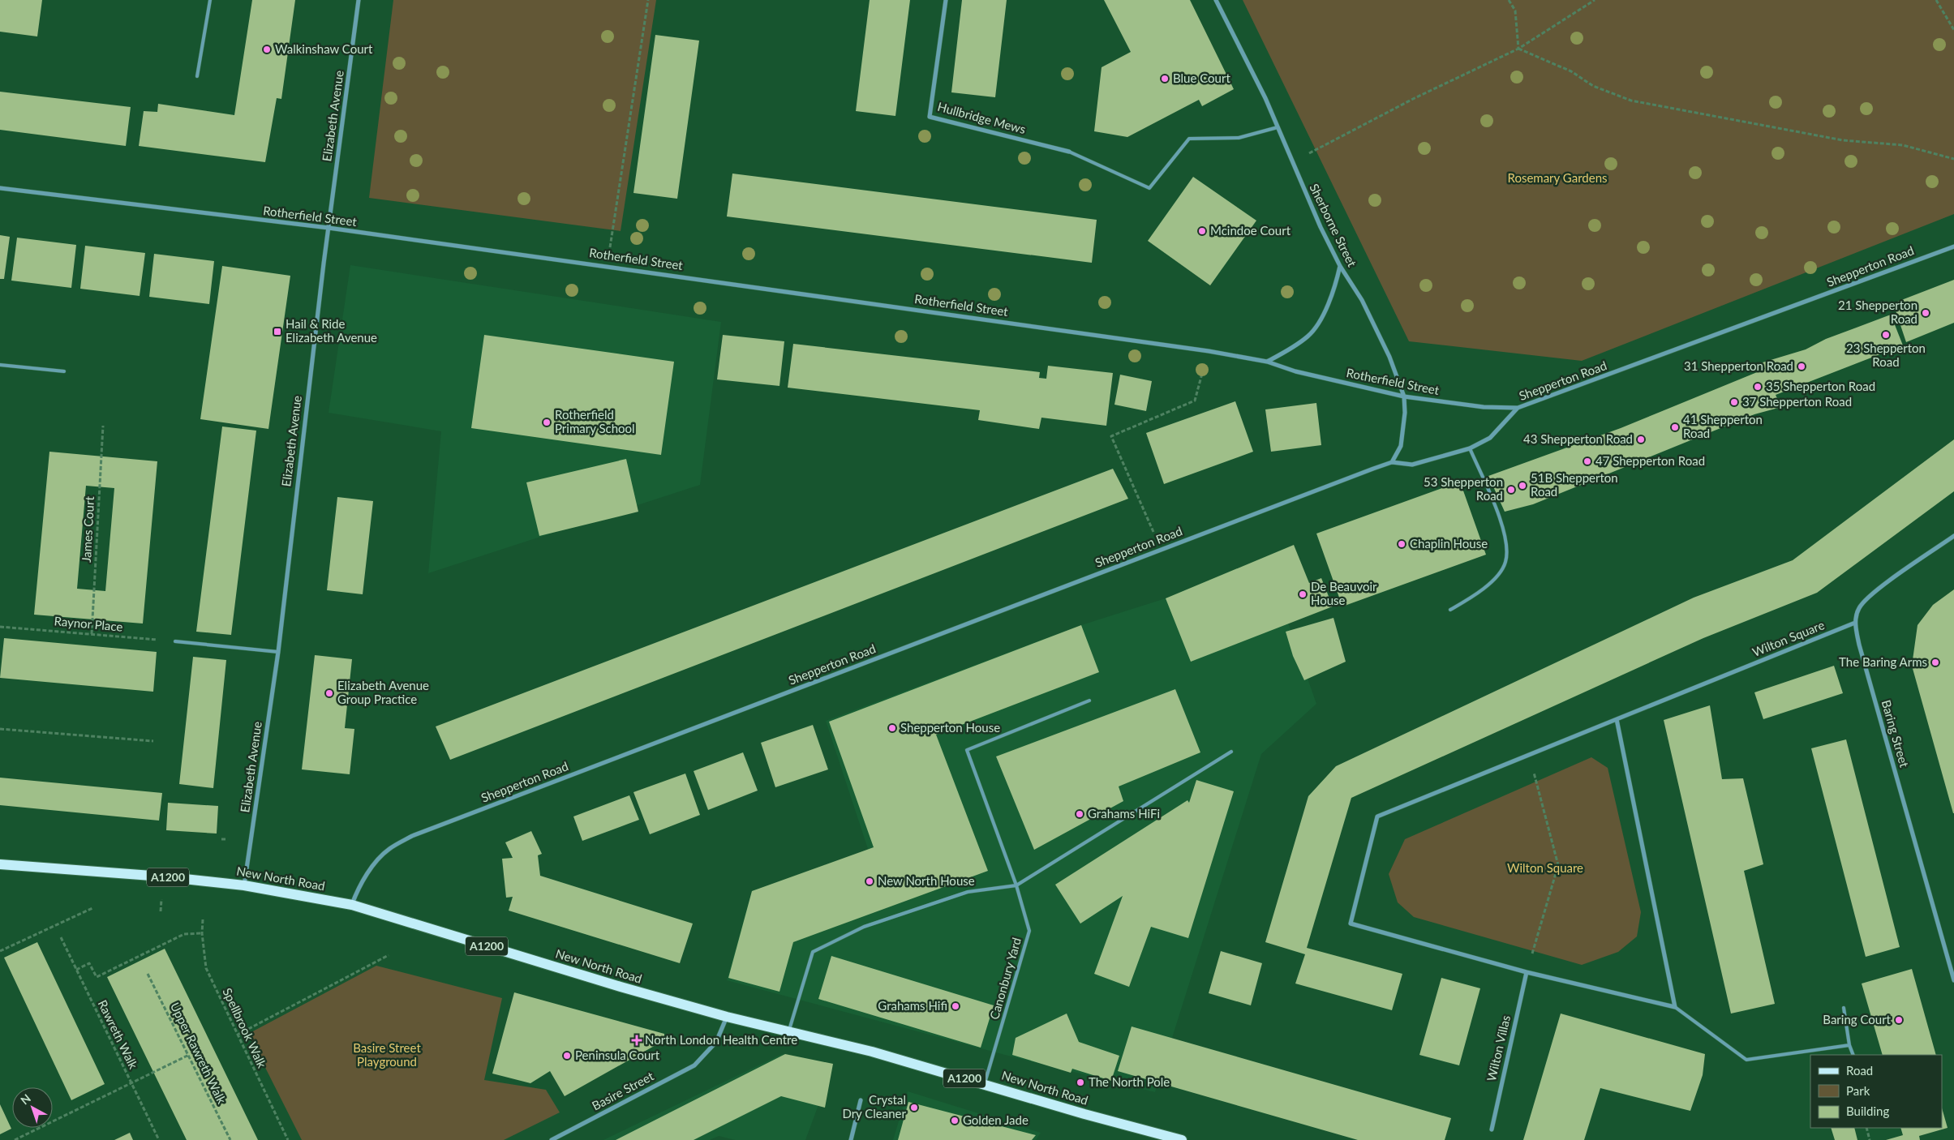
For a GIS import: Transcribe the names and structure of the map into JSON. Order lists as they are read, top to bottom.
{
  "streets": {
    "main road": ["A1200", "New North Road"],
    "street": [
      "Elizabeth Avenue",
      "Hullbridge Mews",
      "Rotherfield Street",
      "Sherborne Street",
      "Shepperton Road",
      "Wilton Square",
      "Baring Street",
      "Wilton Villas",
      "Basire Street"
    ],
    "lane": ["Canonbury Yard"],
    "path": [
      "James Court",
      "Raynor Place",
      "Spellbrook Walk",
      "Rawreth Walk",
      "Upper Rawreth Walk"
    ]
  },
  "crossings": [
    ["Elizabeth Avenue", "Rotherfield Street"],
    ["Elizabeth Avenue", "New North Road"],
    ["Rotherfield Street", "Sherborne Street"],
    ["Rotherfield Street", "Shepperton Road"],
    ["Sherborne Street", "Shepperton Road"],
    ["Shepperton Road", "New North Road"],
    ["James Court", "Raynor Place"],
    ["Wilton Square", "Baring Street"],
    ["Wilton Square", "Wilton Villas"],
    ["New North Road", "Canonbury Yard"],
    ["New North Road", "Basire Street"]
  ],
  "parks": ["Rosemary Gardens", "Wilton Square", "Basire Street Playground"],
  "places": {
    "other": [
      "Walkinshaw Court",
      "Blue Court",
      "Mcindoe Court",
      "21 Shepperton Road",
      "23 Shepperton Road",
      "31 Shepperton Road",
      "35 Shepperton Road",
      "37 Shepperton Road",
      "Rotherfield Primary School",
      "41 Shepperton Road",
      "43 Shepperton Road",
      "47 Shepperton Road",
      "51B Shepperton Road",
      "53 Shepperton Road",
      "Chaplin House",
      "De Beauvoir House",
      "The Baring Arms",
      "Elizabeth Avenue Group Practice",
      "Shepperton House",
      "Grahams HiFi",
      "New North House",
      "Grahams Hifi",
      "Baring Court",
      "Peninsula Court",
      "The North Pole",
      "Crystal Dry Cleaner",
      "Golden Jade"
    ],
    "transit": ["Hail & Ride Elizabeth Avenue"],
    "health": ["North London Health Centre"]
  },
  "legend": ["Road", "Park", "Building"],
  "north": "top left"
}
